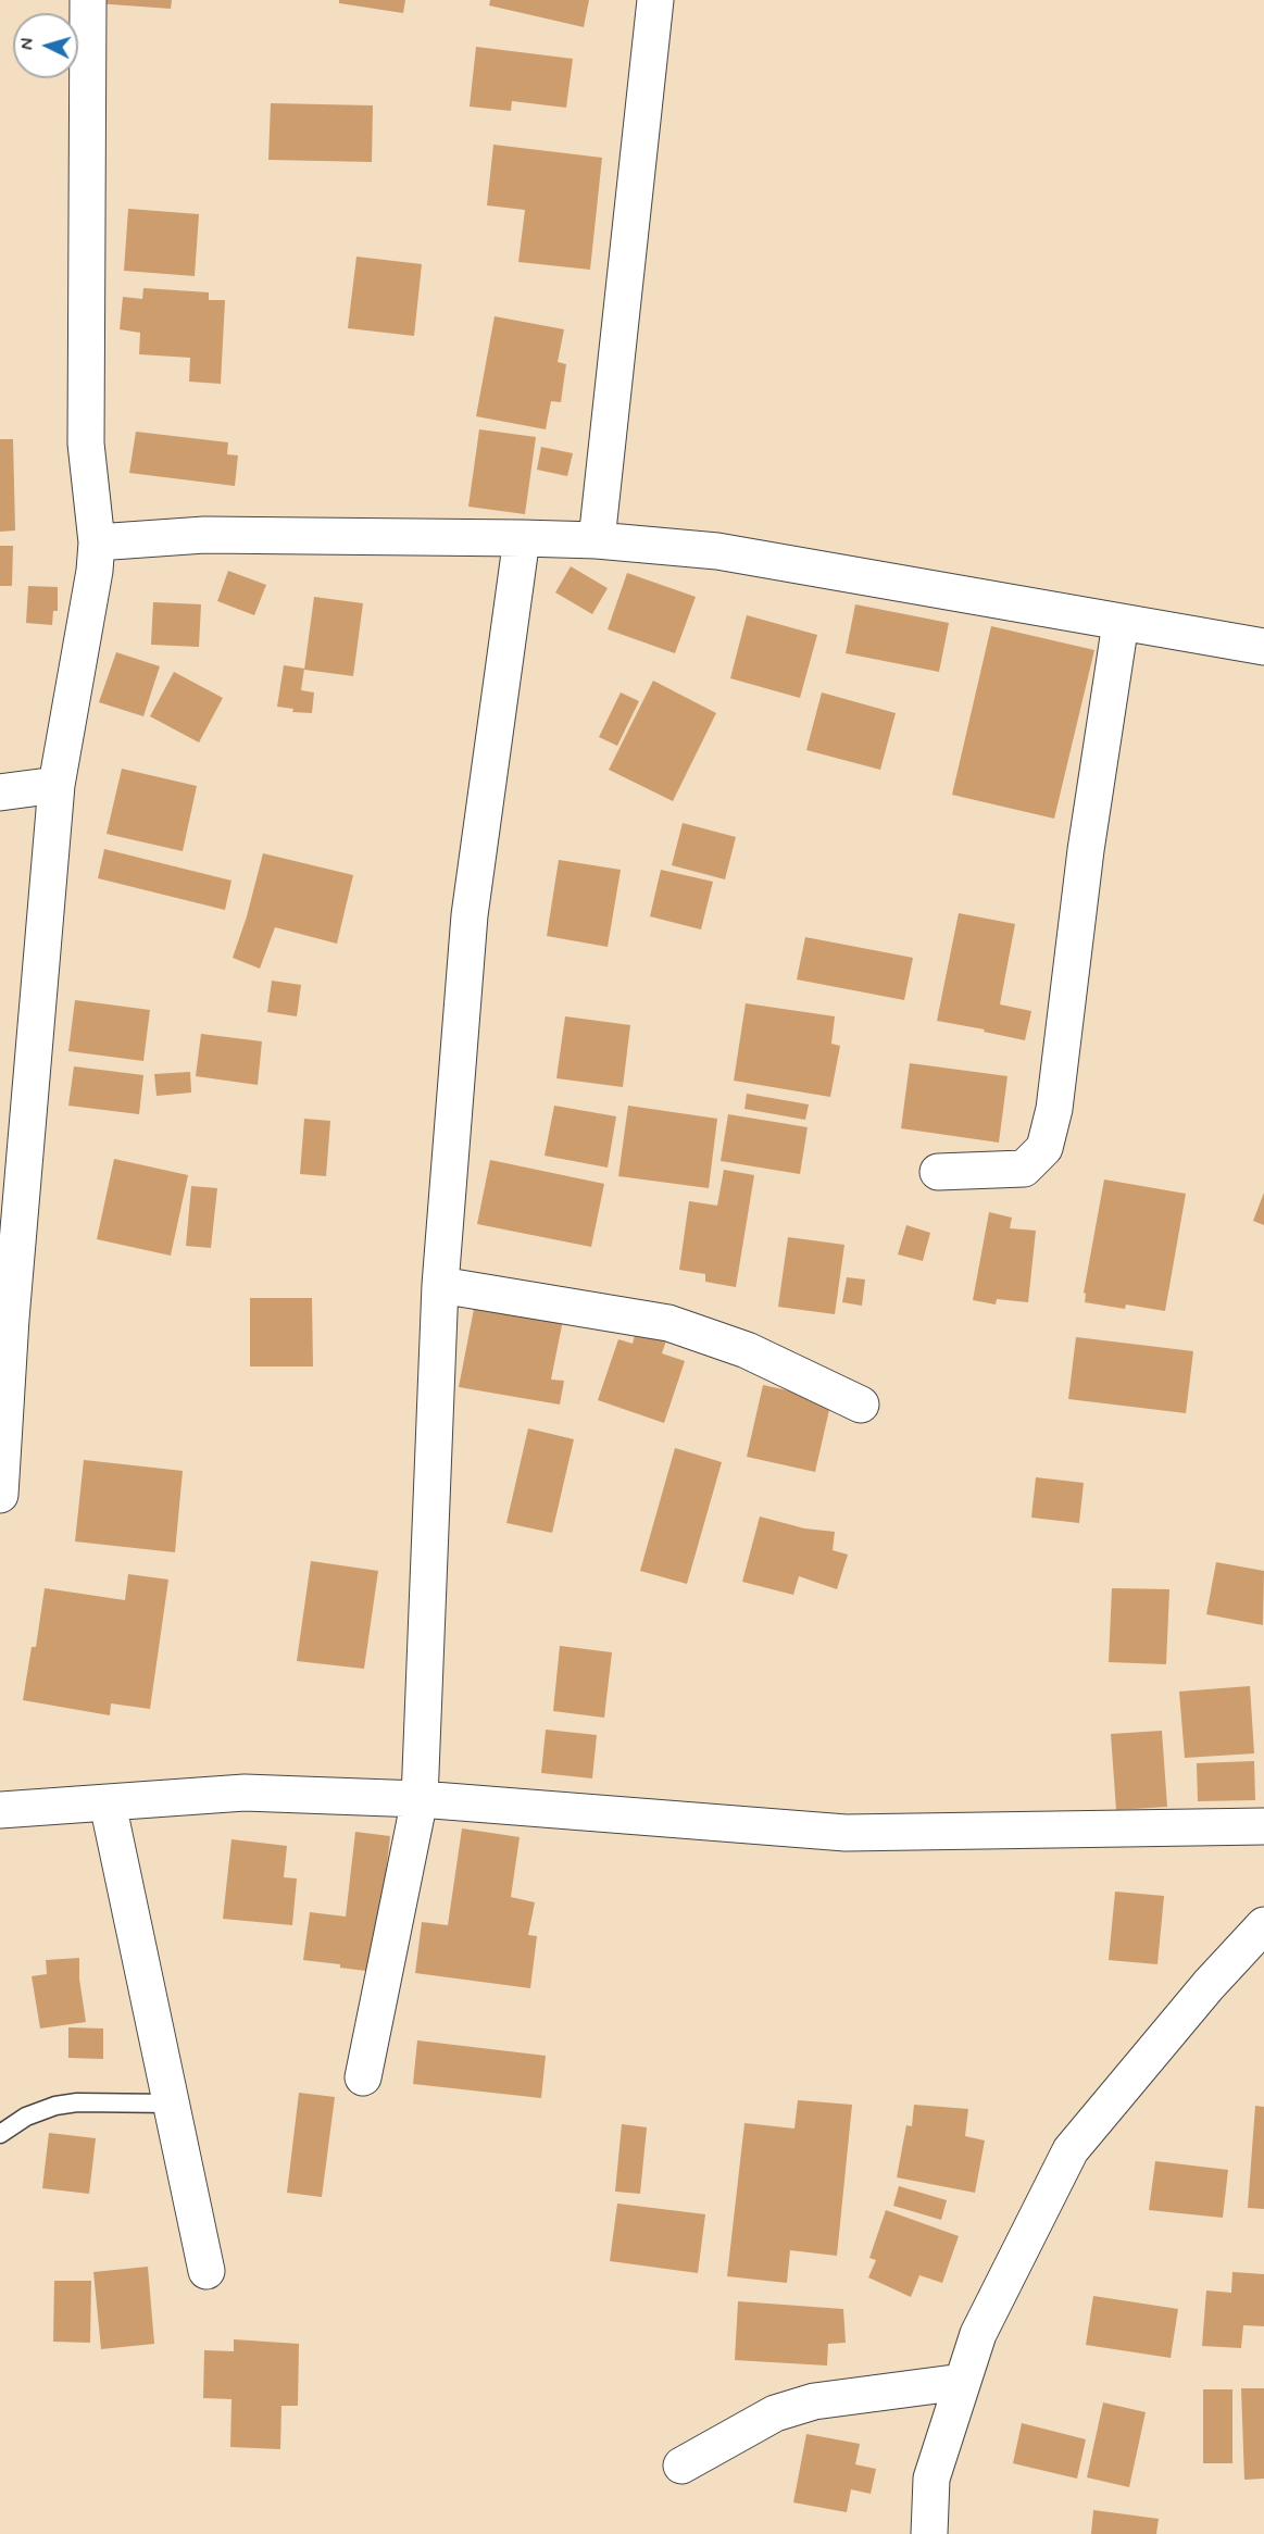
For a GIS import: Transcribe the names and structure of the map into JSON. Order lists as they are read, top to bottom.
{
  "north": "left"
}
